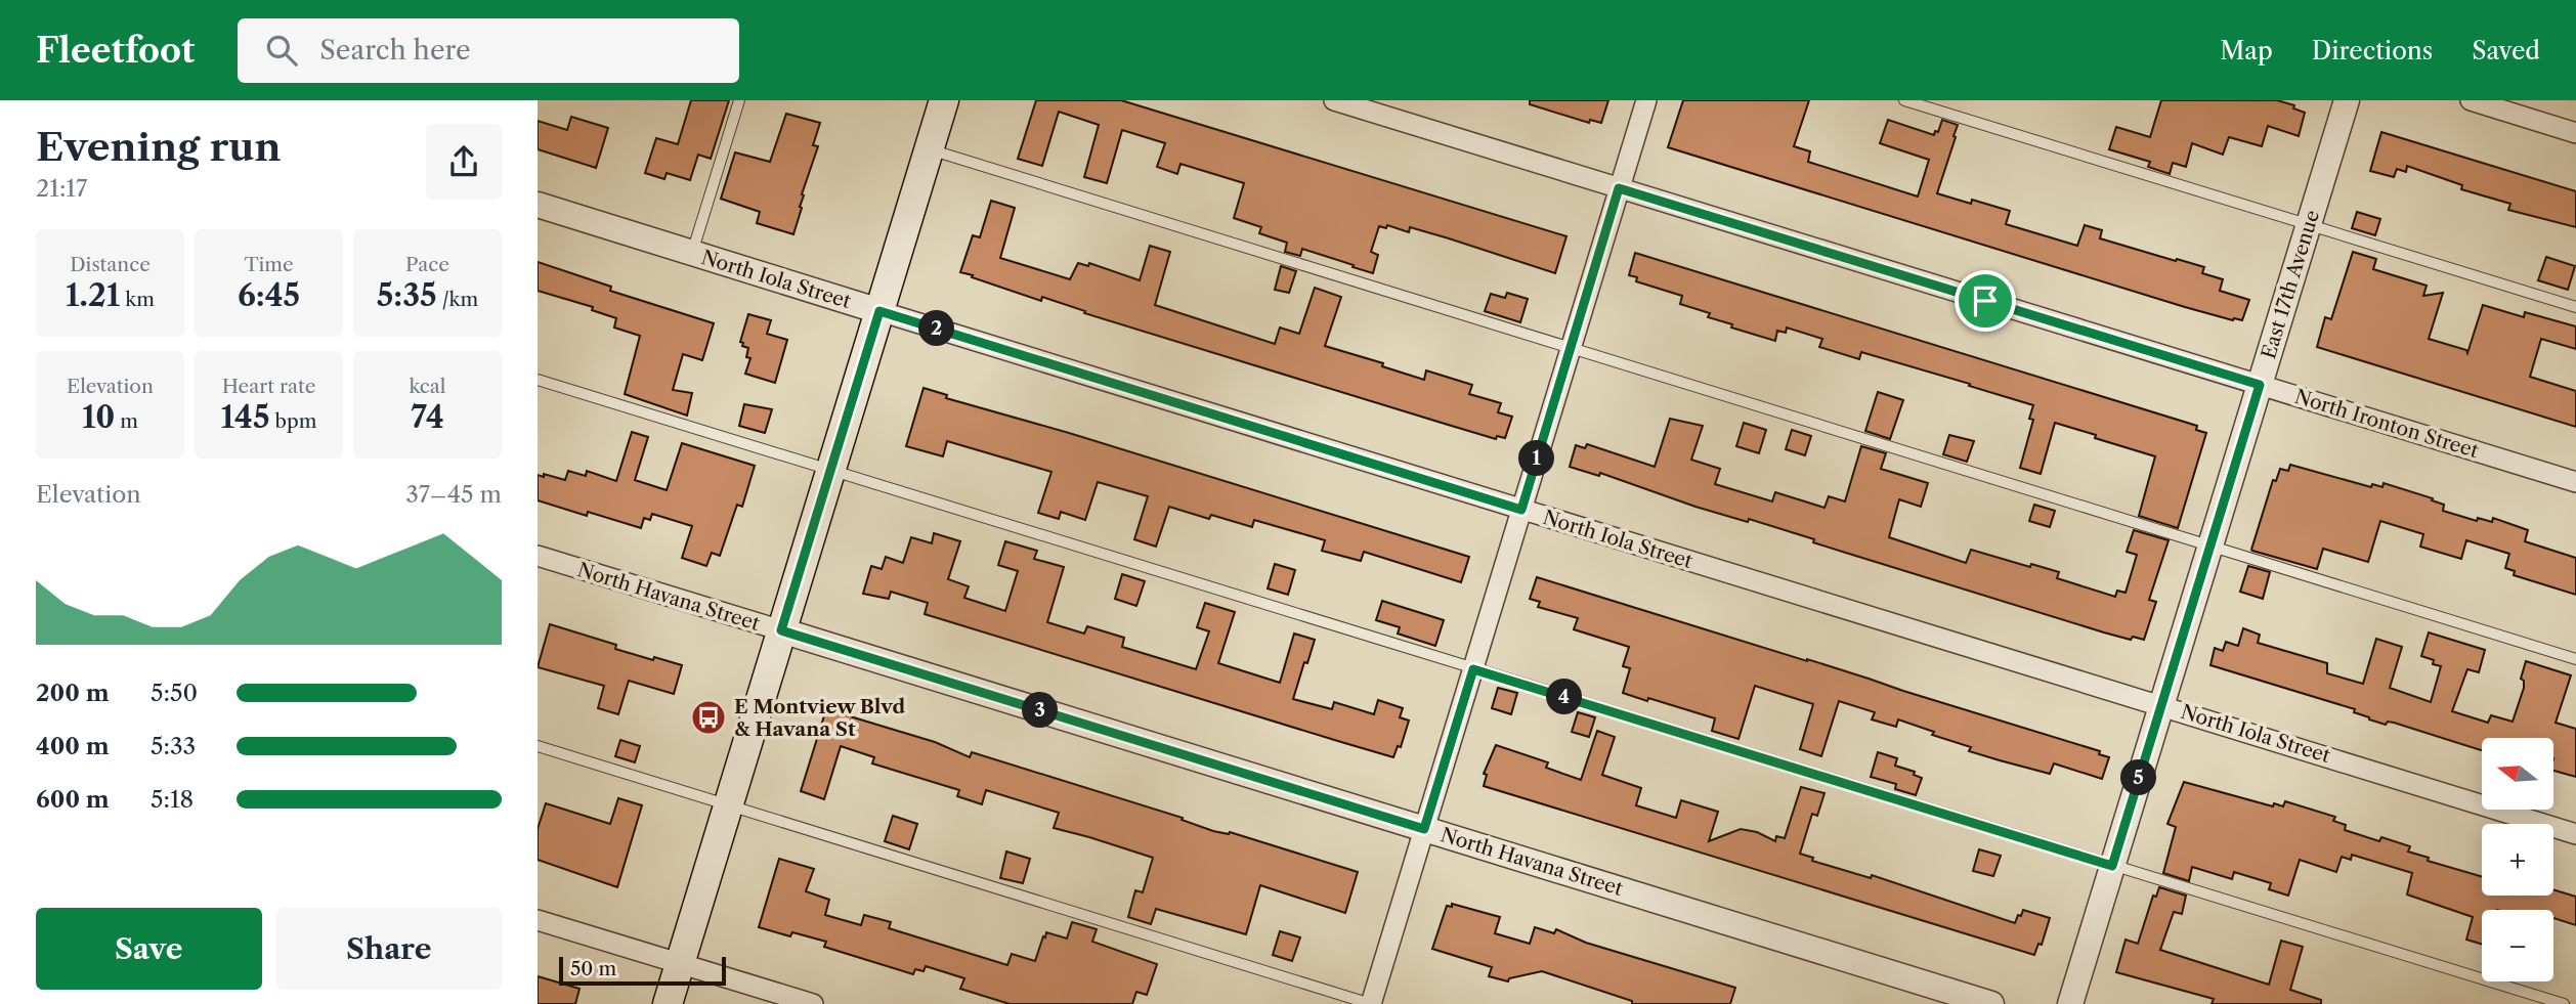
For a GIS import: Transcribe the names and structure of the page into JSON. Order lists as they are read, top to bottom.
{
  "streets": {
    "street": [
      "North Iola Street",
      "East 17th Avenue",
      "North Ironton Street",
      "North Havana Street"
    ]
  },
  "crossings": [
    ["North Iola Street", "East 17th Avenue"],
    ["East 17th Avenue", "North Ironton Street"]
  ],
  "places": {
    "bus stop": ["E Montview Blvd & Havana St"]
  },
  "scale_bar": "50 m",
  "north": "left",
  "page": {
    "header": "Fleetfoot",
    "search": "Search here",
    "nav": ["Map", "Directions", "Saved"],
    "heading": ["Evening run", "21:17"],
    "stats": [
      ["Distance", "1.21 km"],
      ["Time", "6:45"],
      ["Pace", "5:35 /km"],
      ["Elevation", "10 m"],
      ["Heart rate", "145 bpm"],
      ["kcal", "74"]
    ],
    "pins": [
      "2",
      "1",
      "4",
      "3",
      "5"
    ],
    "chart": ["Elevation", "37–45 m"],
    "list": [
      {
        "name": "200 m",
        "note": "5:50"
      },
      {
        "name": "400 m",
        "note": "5:33"
      },
      {
        "name": "600 m",
        "note": "5:18"
      }
    ],
    "map_buttons": ["+", "−"],
    "buttons": ["Save", "Share"],
    "scale": "50 m"
  }
}
